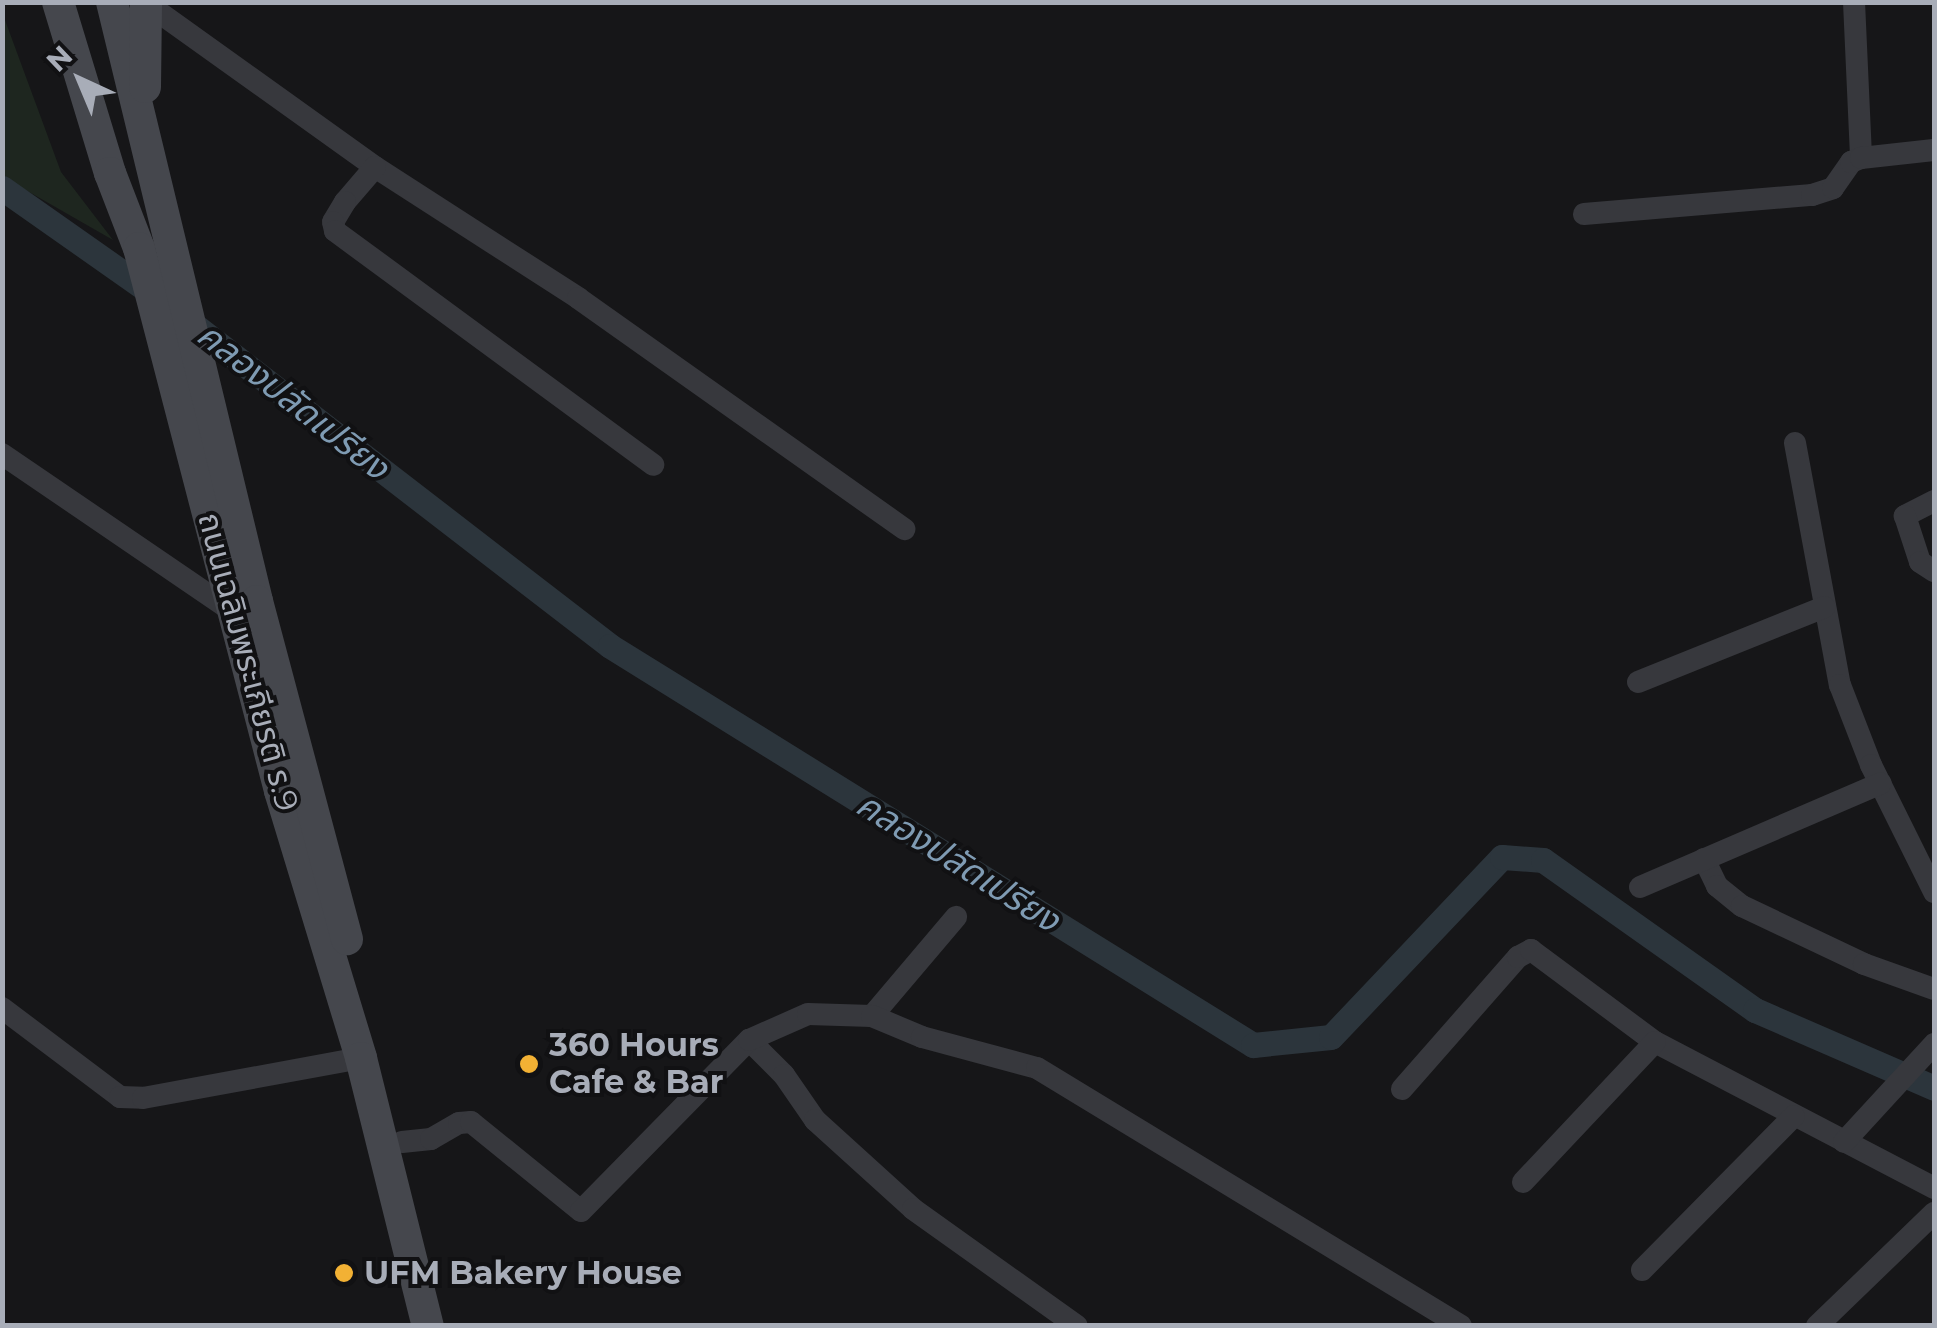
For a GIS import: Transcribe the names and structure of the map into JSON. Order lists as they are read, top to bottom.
{
  "streets": {
    "main road": ["ถนนเฉลิมพระเกียรติ ร.9"]
  },
  "water": ["คลองปลัดเปรียง"],
  "places": ["360 Hours Cafe & Bar", "UFM Bakery House"],
  "north": "top left"
}
